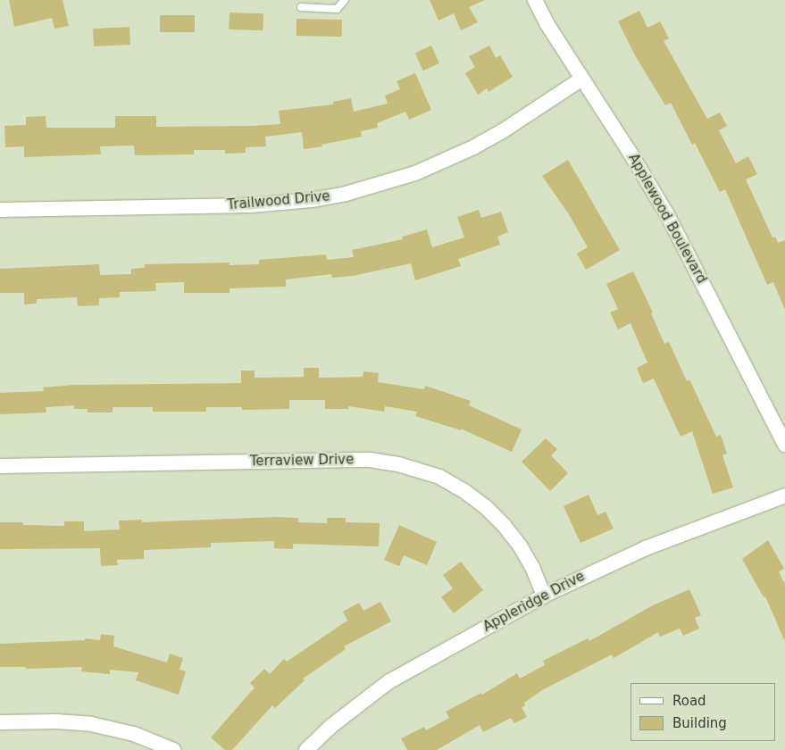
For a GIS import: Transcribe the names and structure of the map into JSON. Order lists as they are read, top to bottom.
{
  "streets": {
    "street": [
      "Trailwood Drive",
      "Applewood Boulevard",
      "Terraview Drive",
      "Appleridge Drive"
    ]
  },
  "crossings": [
    ["Trailwood Drive", "Applewood Boulevard"],
    ["Terraview Drive", "Appleridge Drive"]
  ],
  "legend": ["Road", "Building"]
}
